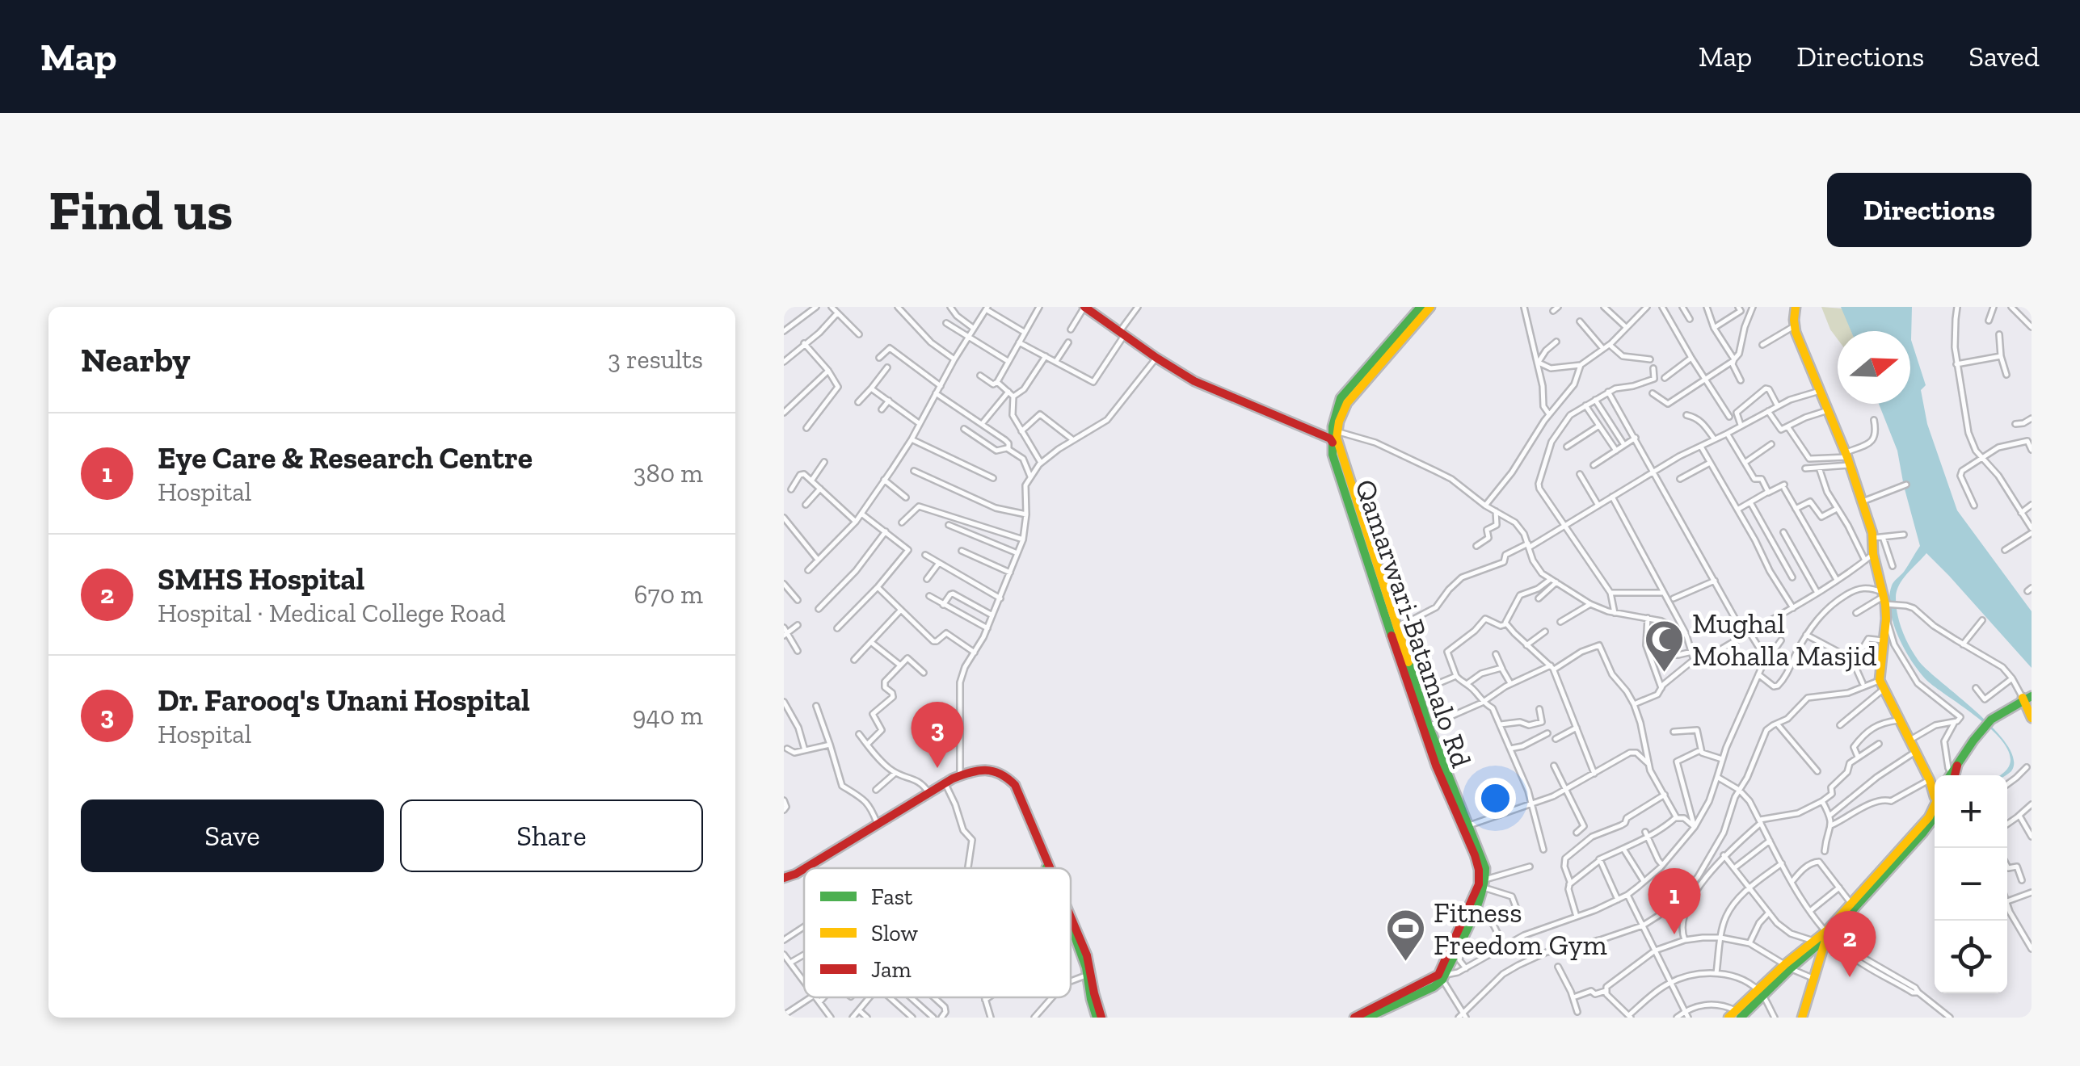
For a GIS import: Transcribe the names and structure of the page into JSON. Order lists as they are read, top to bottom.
{
  "streets": {
    "main road": ["Qamarwari-Batamalo Rd"]
  },
  "places": {
    "mosque": ["Mughal Mohalla Masjid"],
    "sports": ["Fitness Freedom Gym"]
  },
  "legend": ["Fast", "Slow", "Jam"],
  "north": "right",
  "page": {
    "header": "Map",
    "nav": ["Map", "Directions", "Saved"],
    "buttons": [
      "Directions",
      ["Save", "Share"]
    ],
    "title": "Find us",
    "heading": ["Nearby", "3 results"],
    "list": [
      {
        "mark": "1",
        "name": "Eye Care & Research Centre",
        "note": "Hospital",
        "value": "380 m"
      },
      {
        "mark": "2",
        "name": "SMHS Hospital",
        "note": "Hospital · Medical College Road",
        "value": "670 m"
      },
      {
        "mark": "3",
        "name": "Dr. Farooq's Unani Hospital",
        "note": "Hospital",
        "value": "940 m"
      }
    ],
    "pins": ["3", "1", "2"],
    "map_buttons": ["+", "−"]
  }
}
